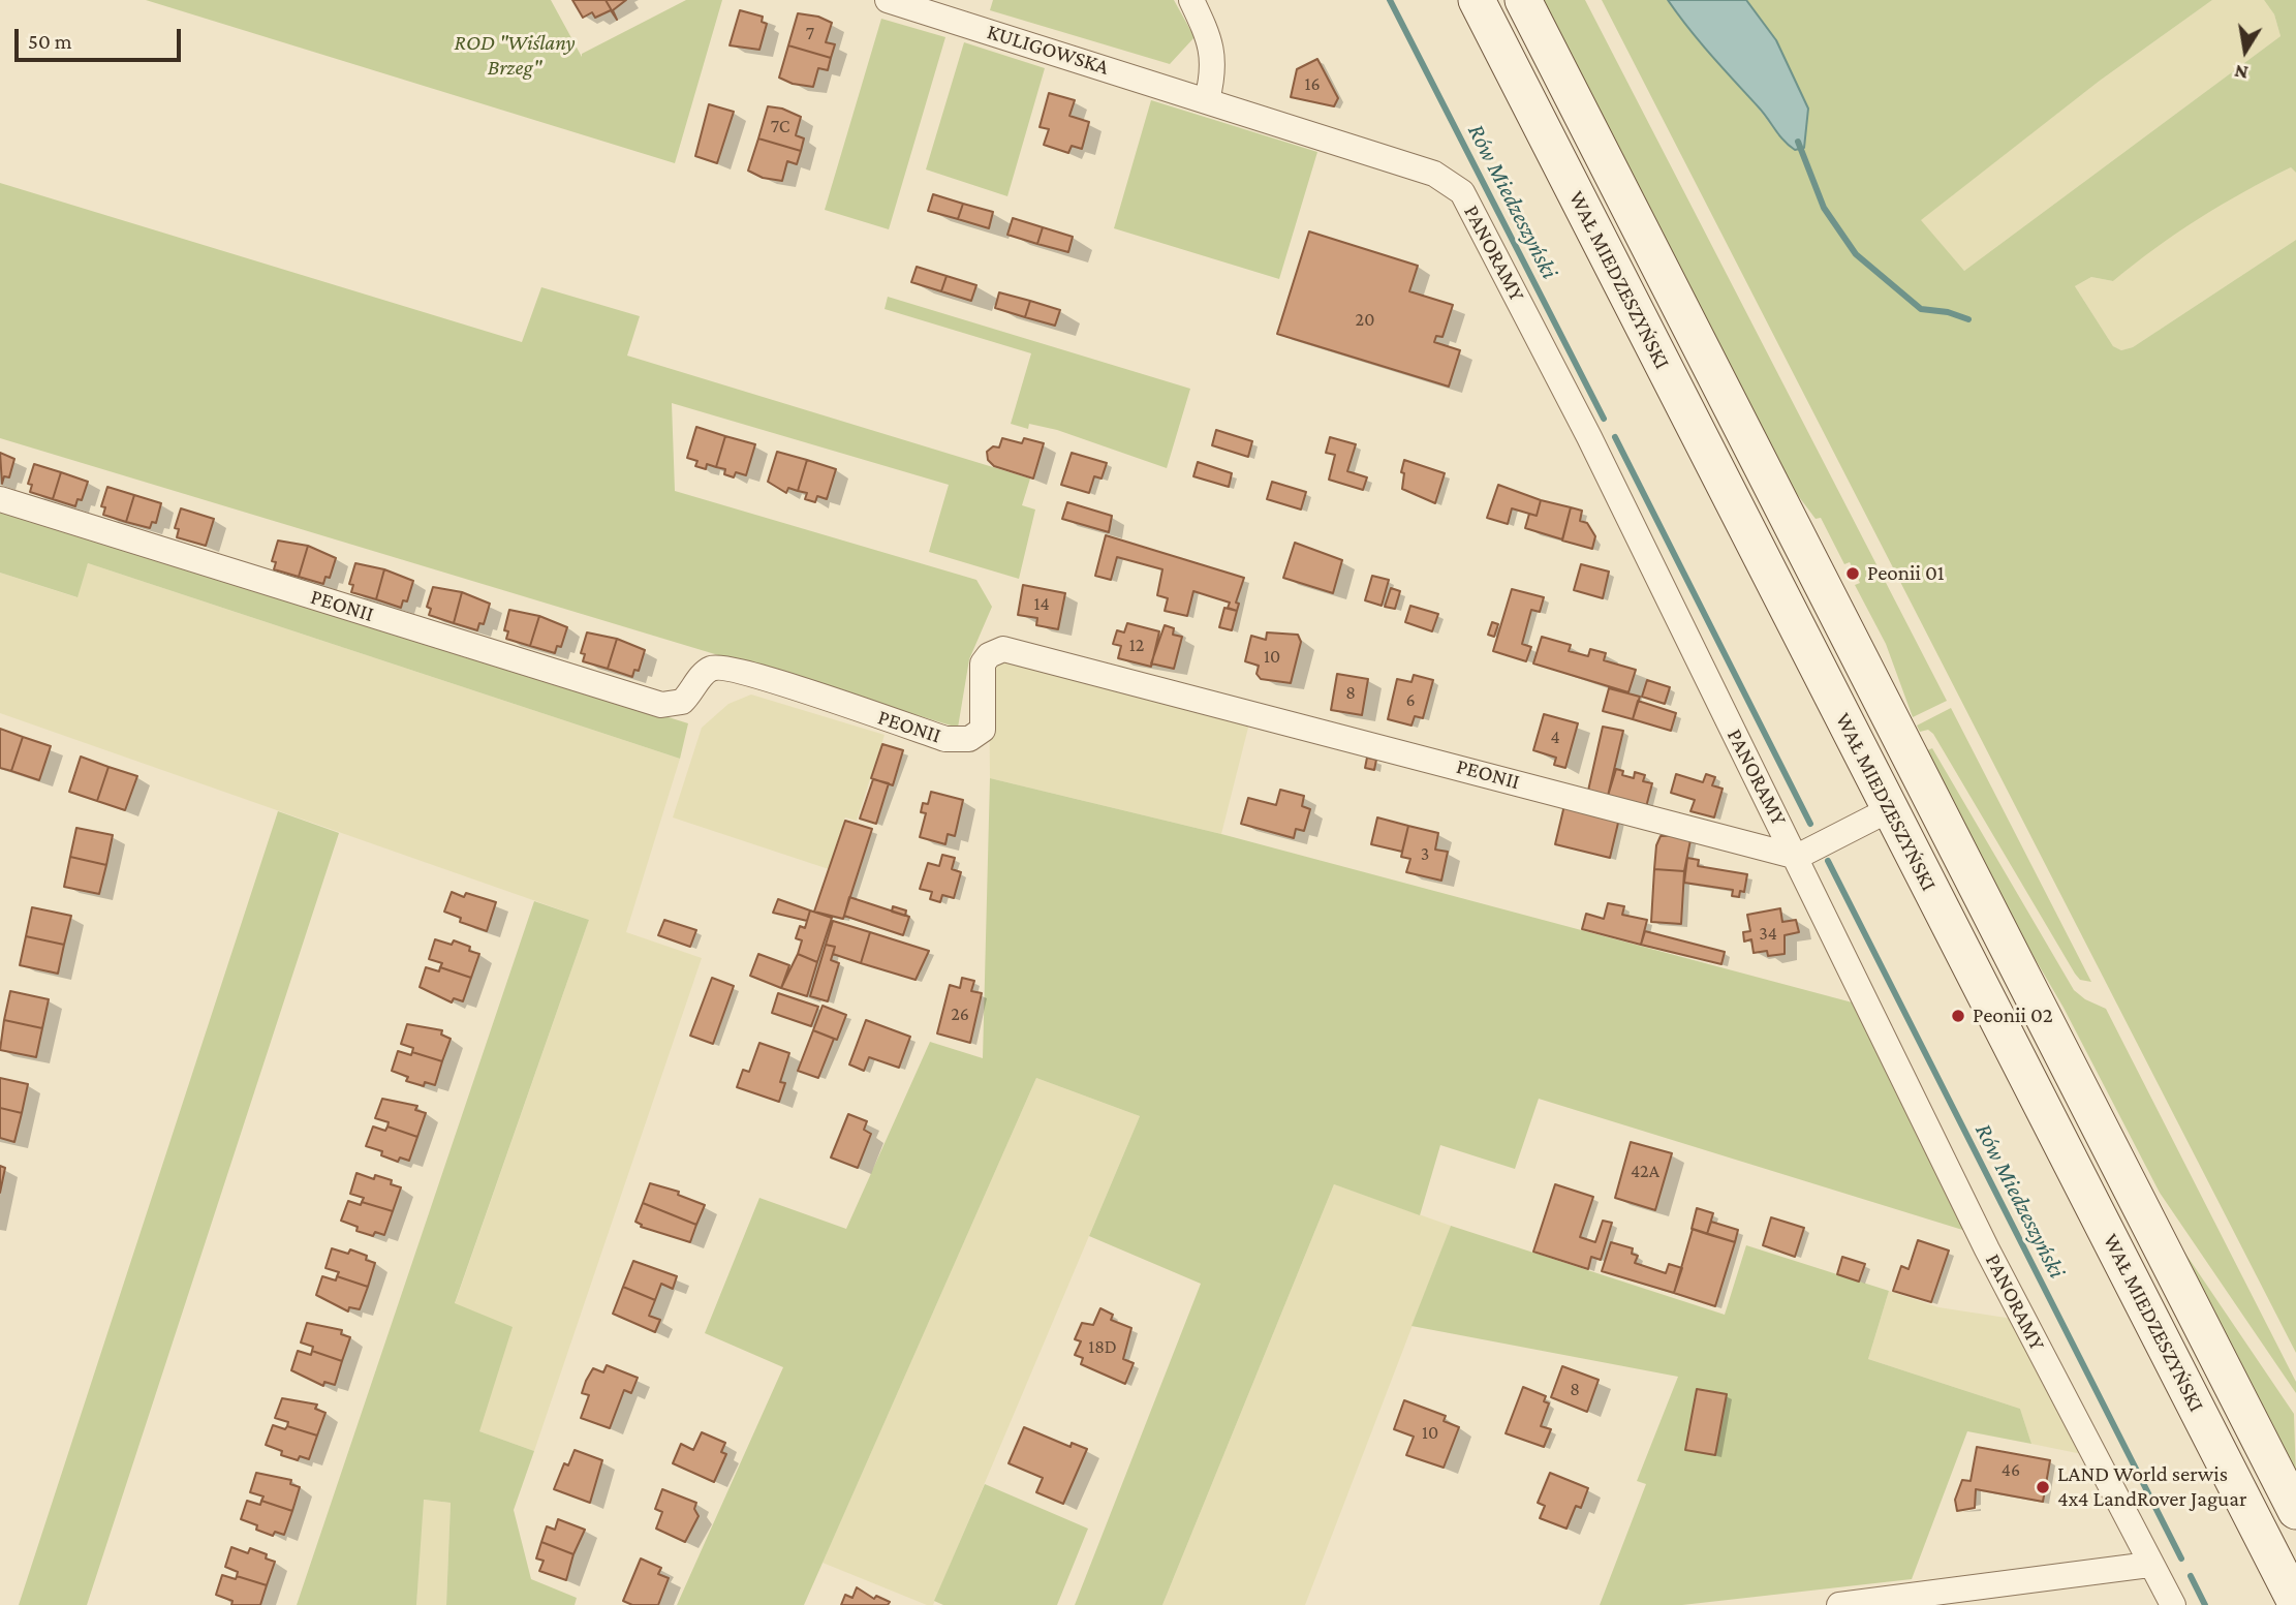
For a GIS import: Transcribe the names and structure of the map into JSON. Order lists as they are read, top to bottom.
{
  "streets": {
    "main road": ["WAŁ MIEDZESZYŃSKI"],
    "street": ["KULIGOWSKA", "PANORAMY", "PEONII"]
  },
  "crossings": [
    ["KULIGOWSKA", "PANORAMY"],
    ["PANORAMY", "PEONII"]
  ],
  "water": ["Rów Miedzeszyński"],
  "parks": ["ROD \"Wiślany Brzeg\""],
  "places": ["Peonii 01", "Peonii 02", "LAND World serwis 4x4 LandRover Jaguar"],
  "house_numbers": [
    "7",
    "16",
    "7C",
    "20",
    "14",
    "12",
    "10",
    "8",
    "6",
    "4",
    "3",
    "34",
    "26",
    "42A",
    "18D",
    "8",
    "10",
    "46"
  ],
  "scale_bar": "50 m",
  "north": "bottom"
}
